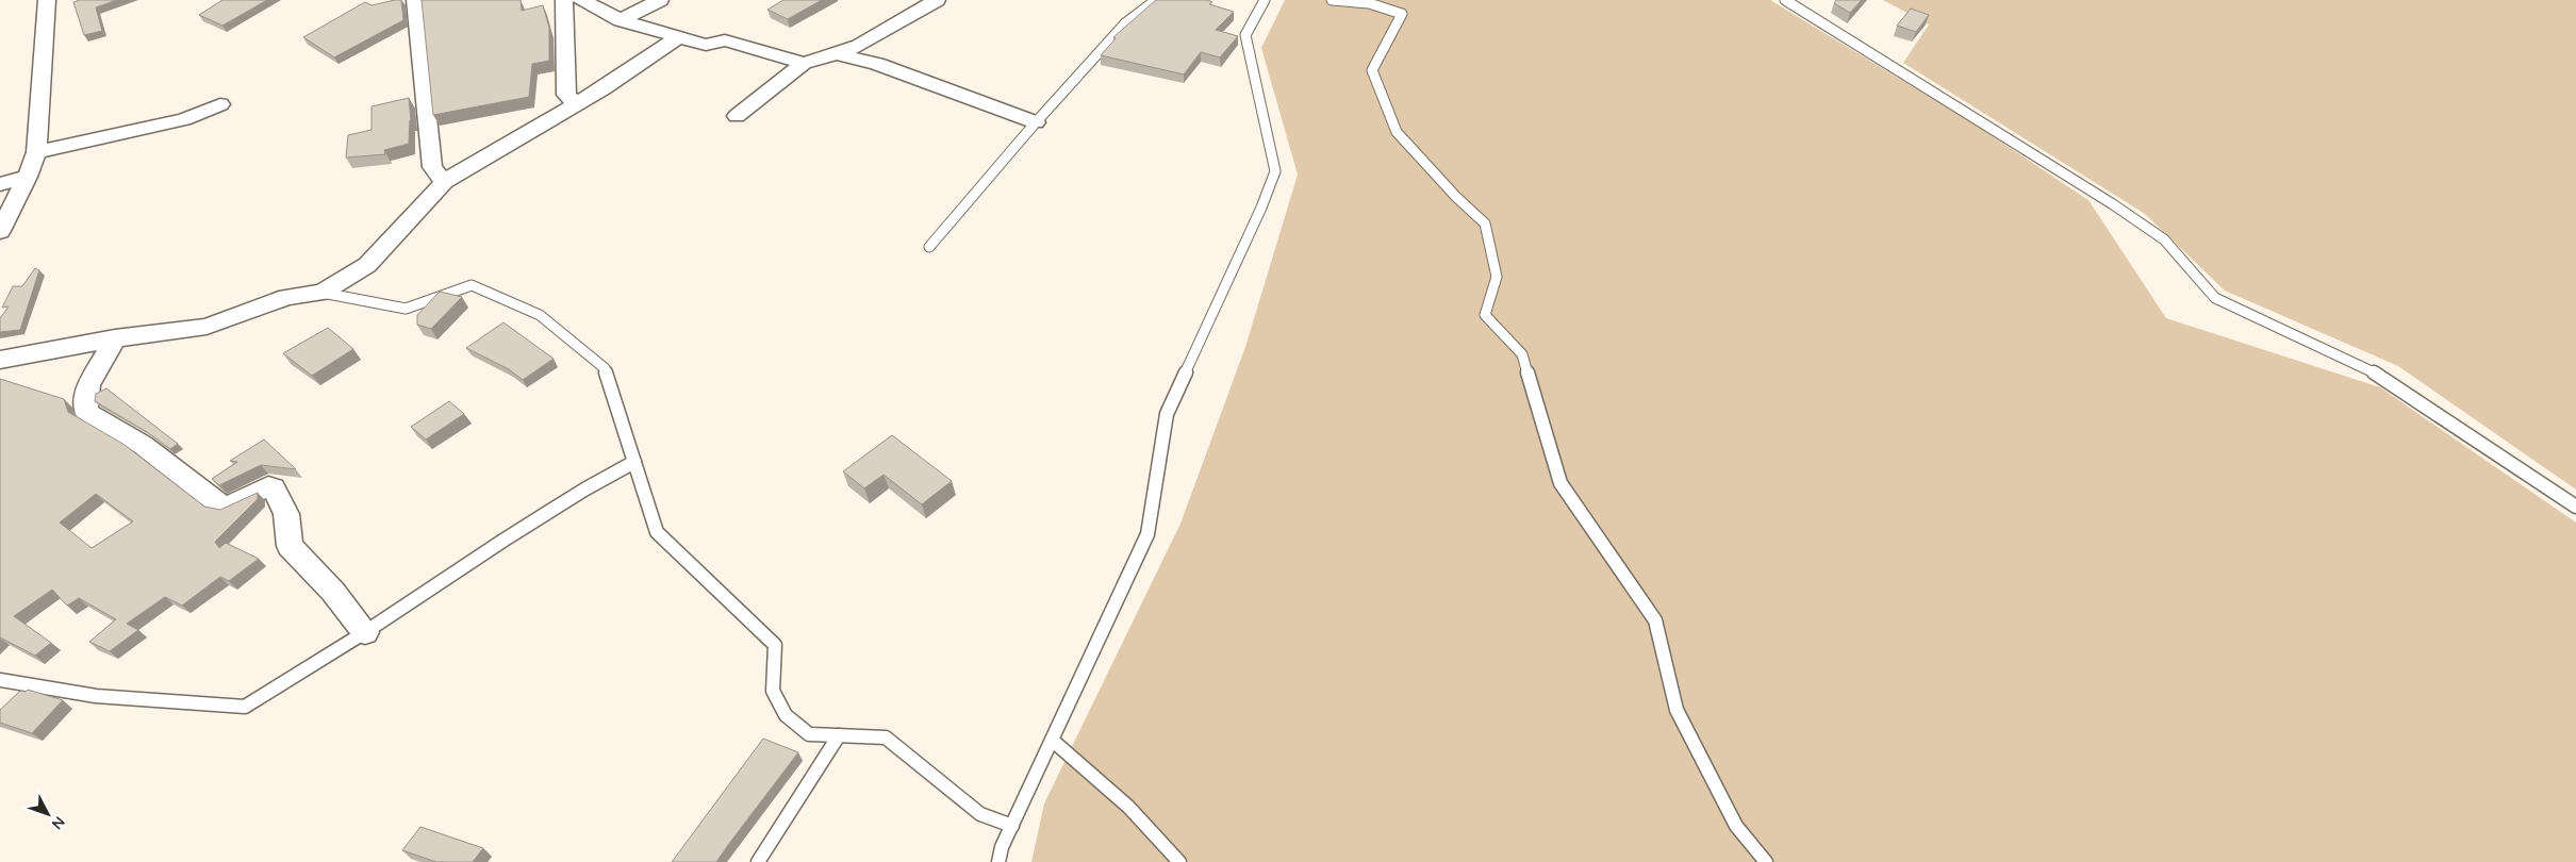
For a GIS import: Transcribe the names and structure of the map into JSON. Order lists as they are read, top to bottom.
{
  "north": "bottom right"
}
